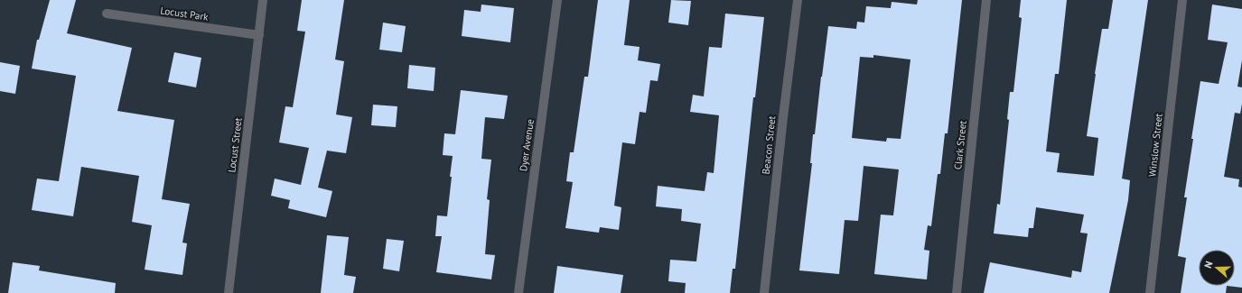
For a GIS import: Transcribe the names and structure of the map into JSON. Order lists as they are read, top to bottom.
{
  "streets": {
    "street": [
      "Locust Park",
      "Locust Street",
      "Dyer Avenue",
      "Beacon Street",
      "Clark Street",
      "Winslow Street"
    ]
  },
  "crossings": [
    ["Locust Park", "Locust Street"]
  ],
  "north": "left"
}
